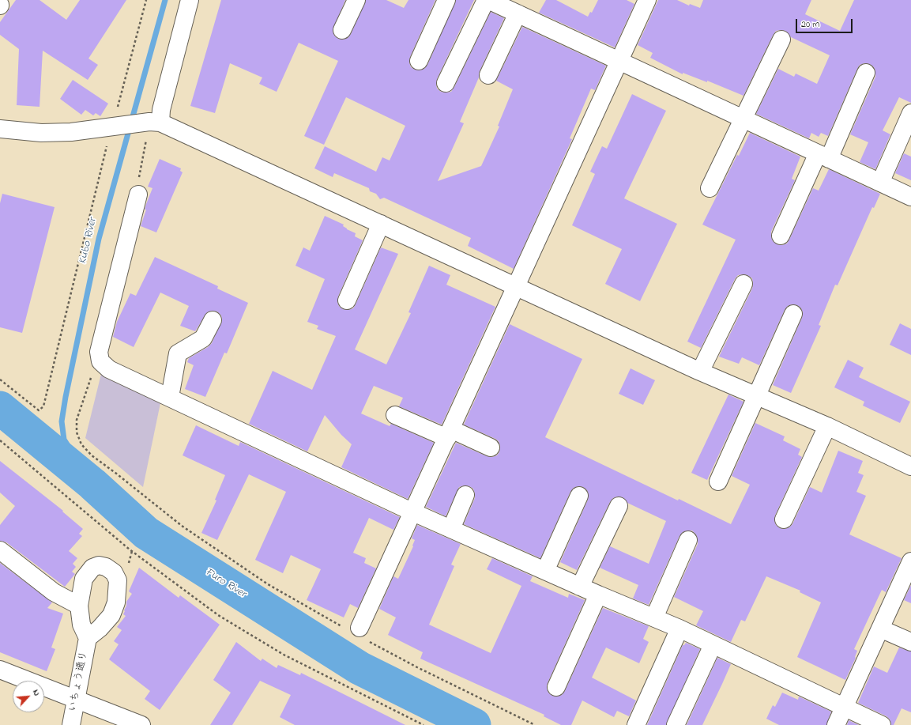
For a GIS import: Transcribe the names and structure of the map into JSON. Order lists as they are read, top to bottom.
{
  "streets": {
    "street": ["いちょう通り"]
  },
  "water": ["Kubo River", "Furo River"],
  "scale_bar": "20 m",
  "north": "top right"
}
